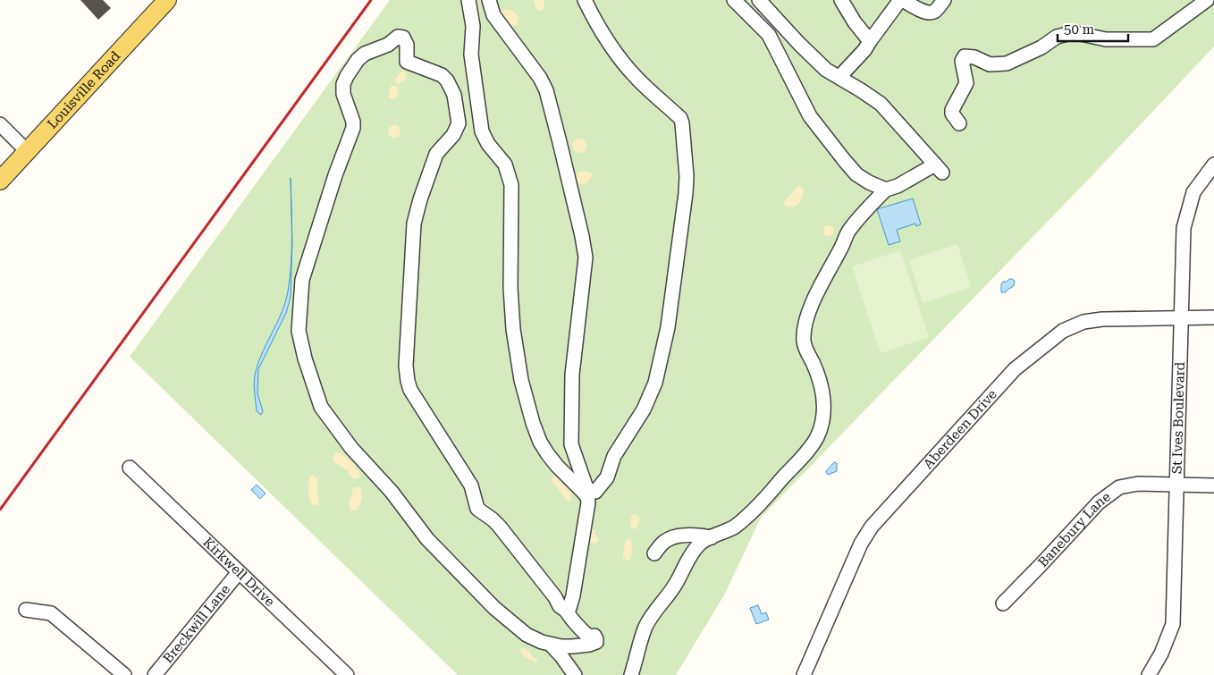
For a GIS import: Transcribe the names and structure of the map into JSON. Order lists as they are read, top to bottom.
{
  "streets": {
    "main road": ["Louisville Road"],
    "street": [
      "St Ives Boulevard",
      "Aberdeen Drive",
      "Banebury Lane",
      "Kirkwell Drive",
      "Breckwill Lane"
    ]
  },
  "crossings": [
    ["St Ives Boulevard", "Aberdeen Drive"],
    ["St Ives Boulevard", "Banebury Lane"],
    ["Kirkwell Drive", "Breckwill Lane"]
  ],
  "scale_bar": "50 m"
}
